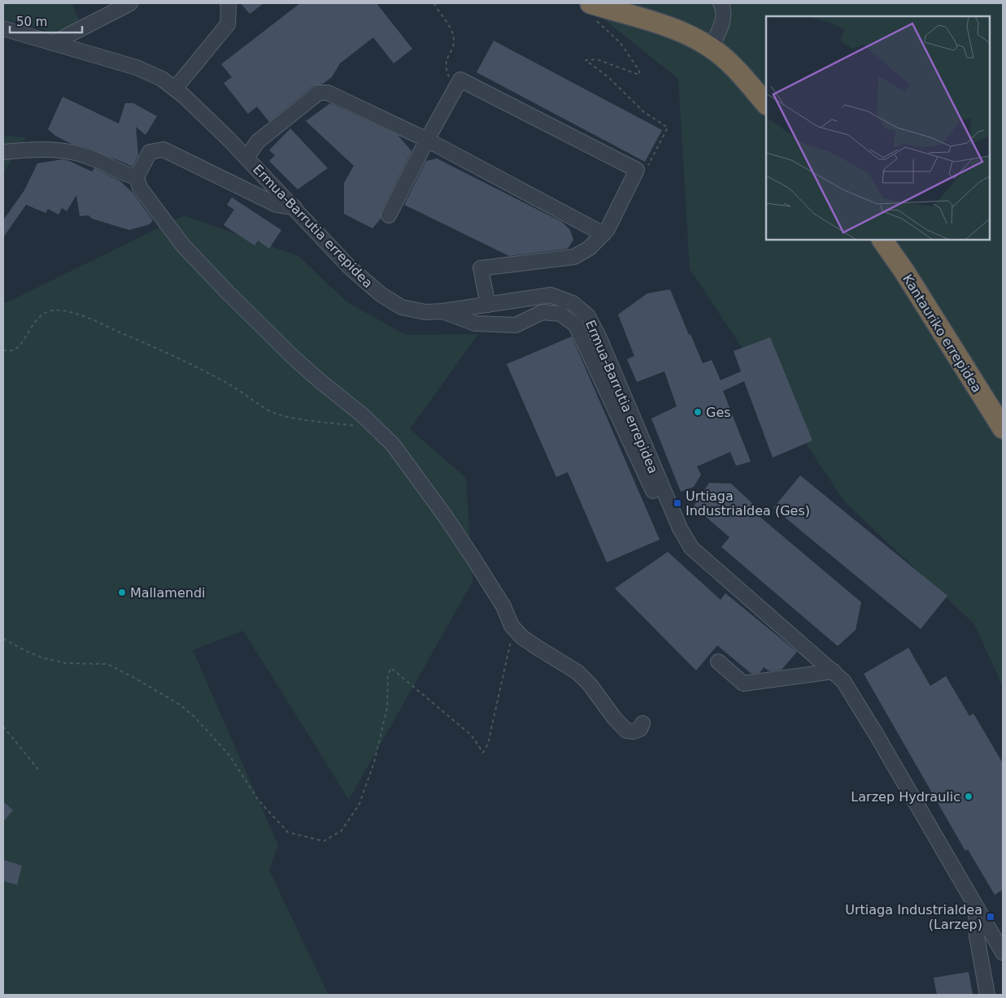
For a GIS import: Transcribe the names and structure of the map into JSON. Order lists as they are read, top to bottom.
{
  "streets": {
    "highway": ["Kantauriko errepidea"],
    "street": ["Ermua-Barrutia errepidea"]
  },
  "places": {
    "other": ["Ges", "Mallamendi", "Larzep Hydraulic"],
    "transit": ["Urtiaga Industrialdea (Ges)", "Urtiaga Industrialdea (Larzep)"]
  },
  "scale_bar": "50 m"
}
